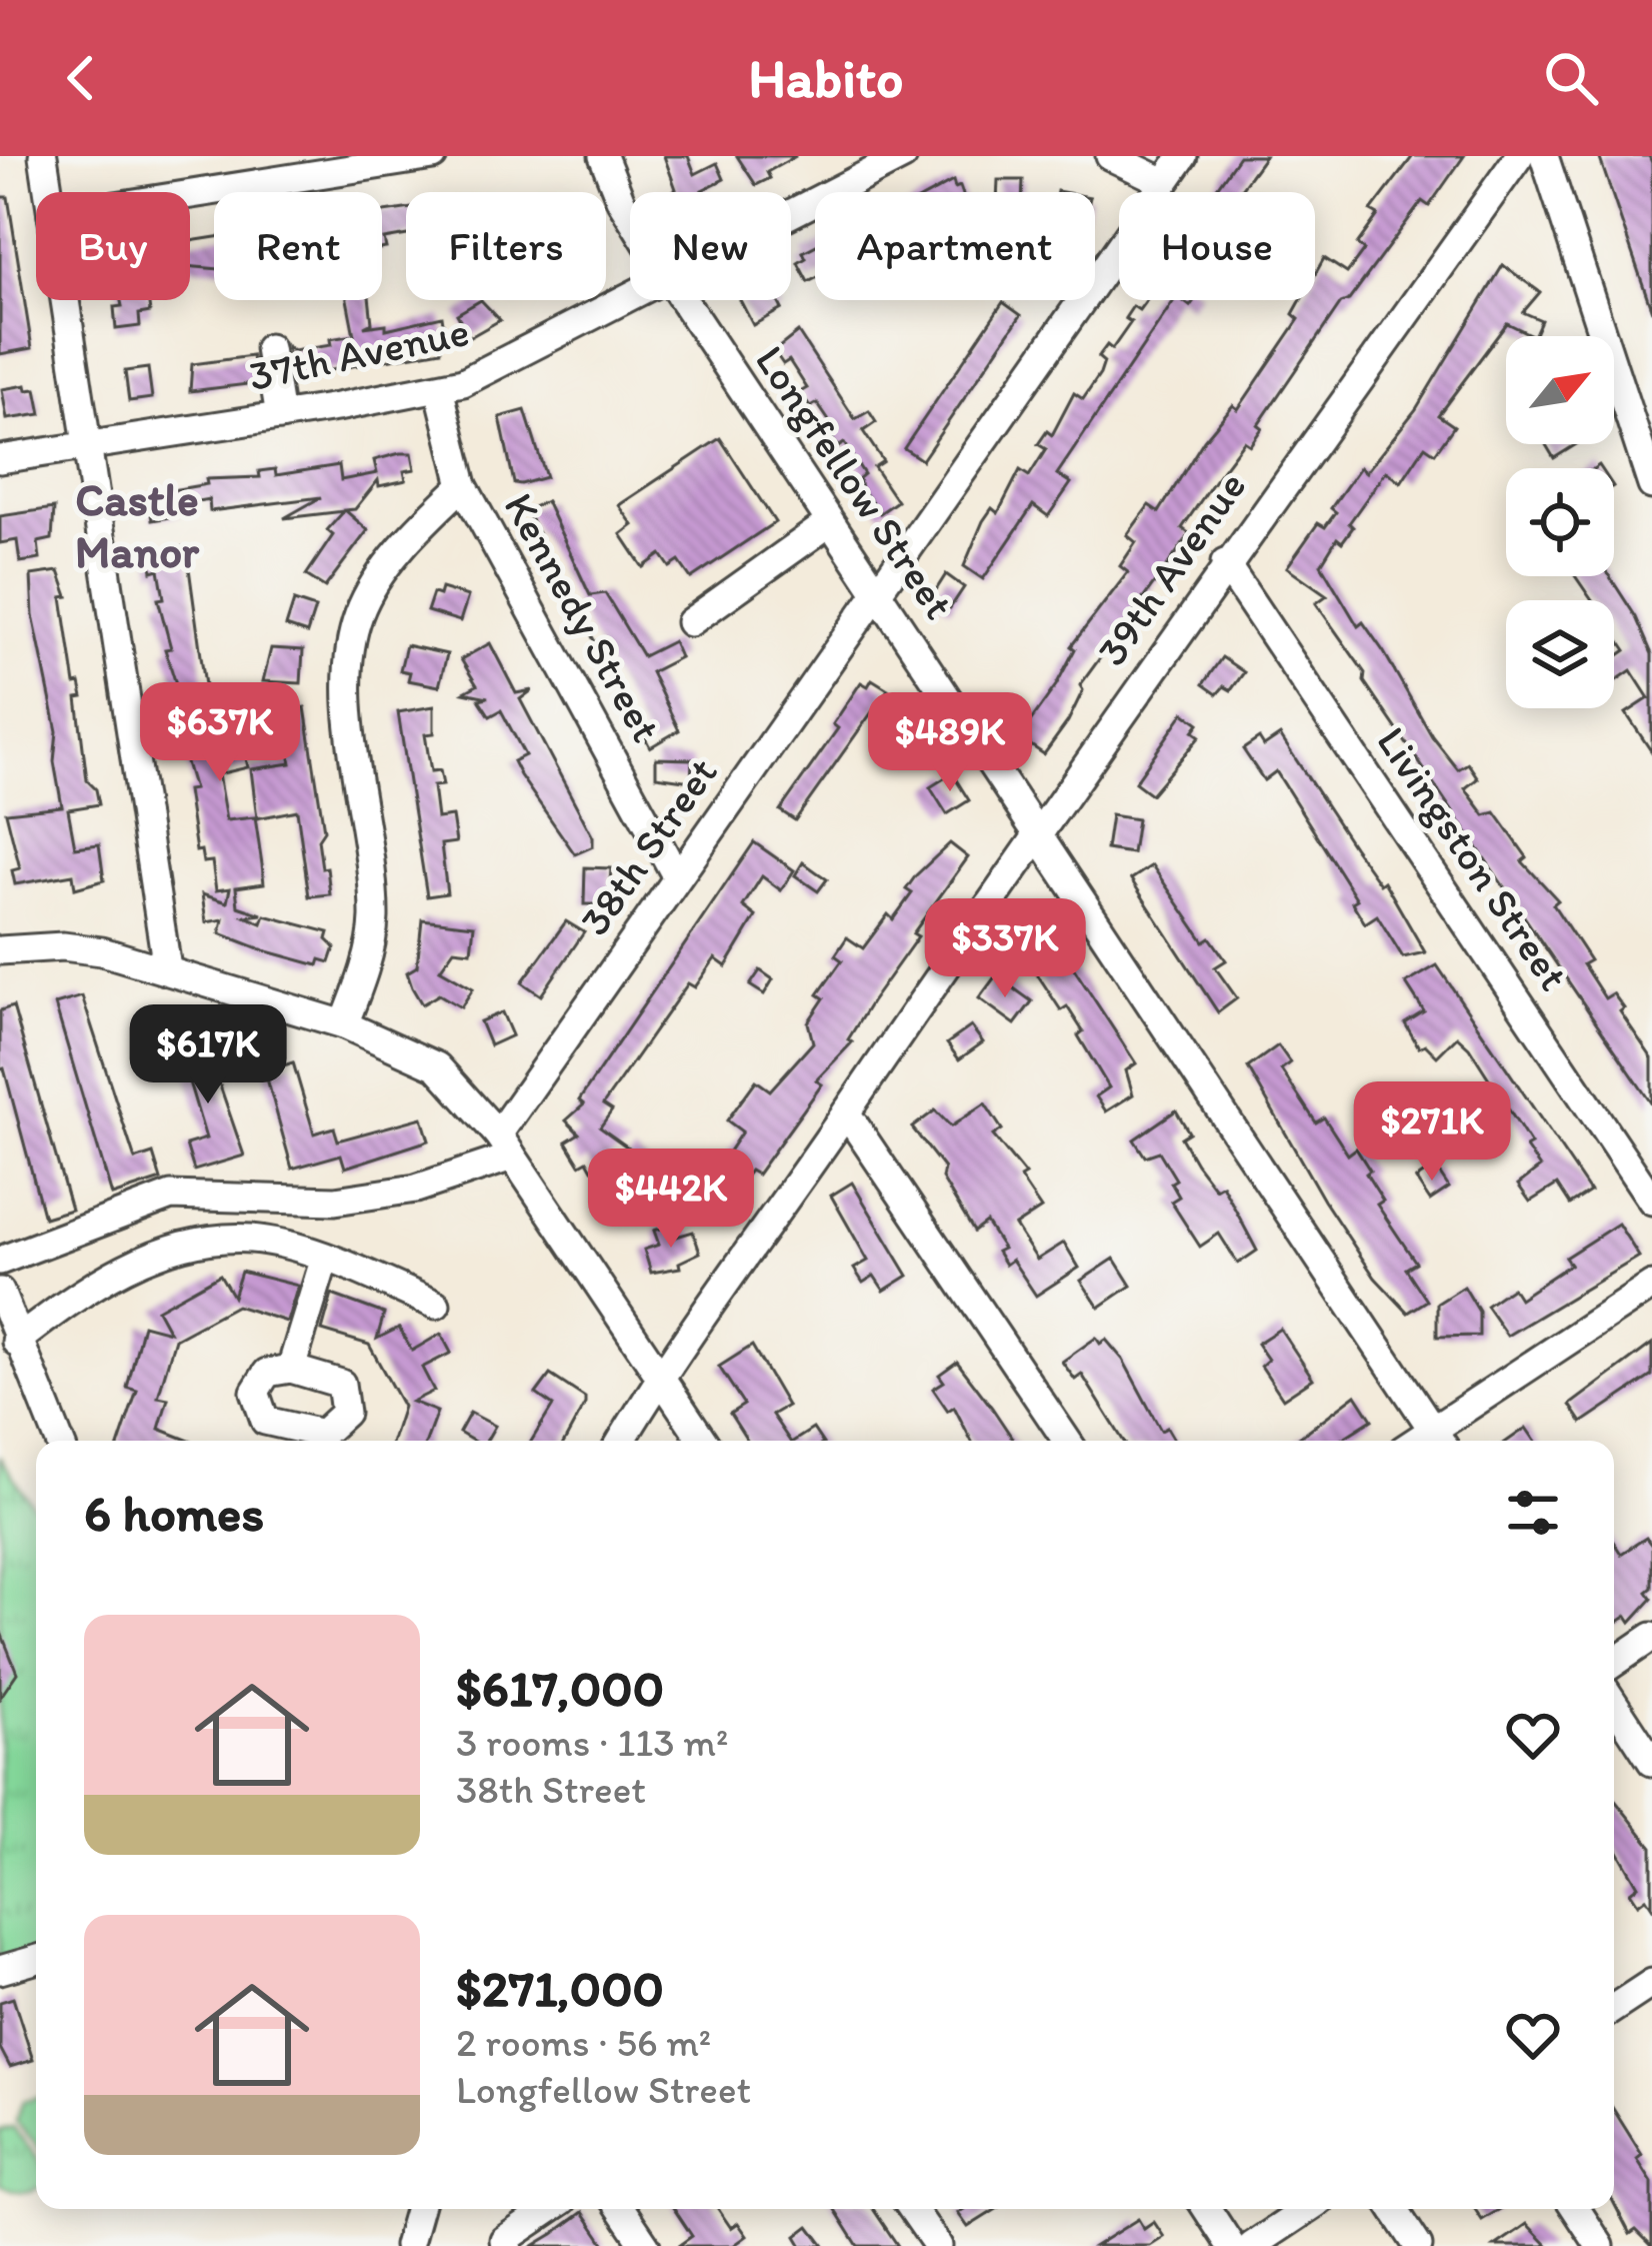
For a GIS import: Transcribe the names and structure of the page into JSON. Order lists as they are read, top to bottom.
{
  "streets": {
    "street": [
      "37th Avenue",
      "Longfellow Street",
      "39th Avenue",
      "Kennedy Street",
      "38th Street",
      "Livingston Street"
    ]
  },
  "crossings": [
    ["37th Avenue", "Kennedy Street"],
    ["Longfellow Street", "39th Avenue"],
    ["Longfellow Street", "38th Street"],
    ["39th Avenue", "Livingston Street"],
    ["Kennedy Street", "38th Street"]
  ],
  "districts": ["Castle Manor"],
  "north": "top right",
  "page": {
    "header": "Habito",
    "chip": [
      "Buy",
      "Rent",
      "Filters",
      "New",
      "Apartment",
      "House"
    ],
    "price": [
      "$637K",
      "$489K",
      "$337K",
      "$617K",
      "$271K",
      "$442K"
    ],
    "heading": "6 homes",
    "list": [
      {
        "name": "$617,000",
        "note": "3 rooms · 113 m² · 38th Street"
      },
      {
        "name": "$271,000",
        "note": "2 rooms · 56 m² · Longfellow Street"
      }
    ]
  }
}
